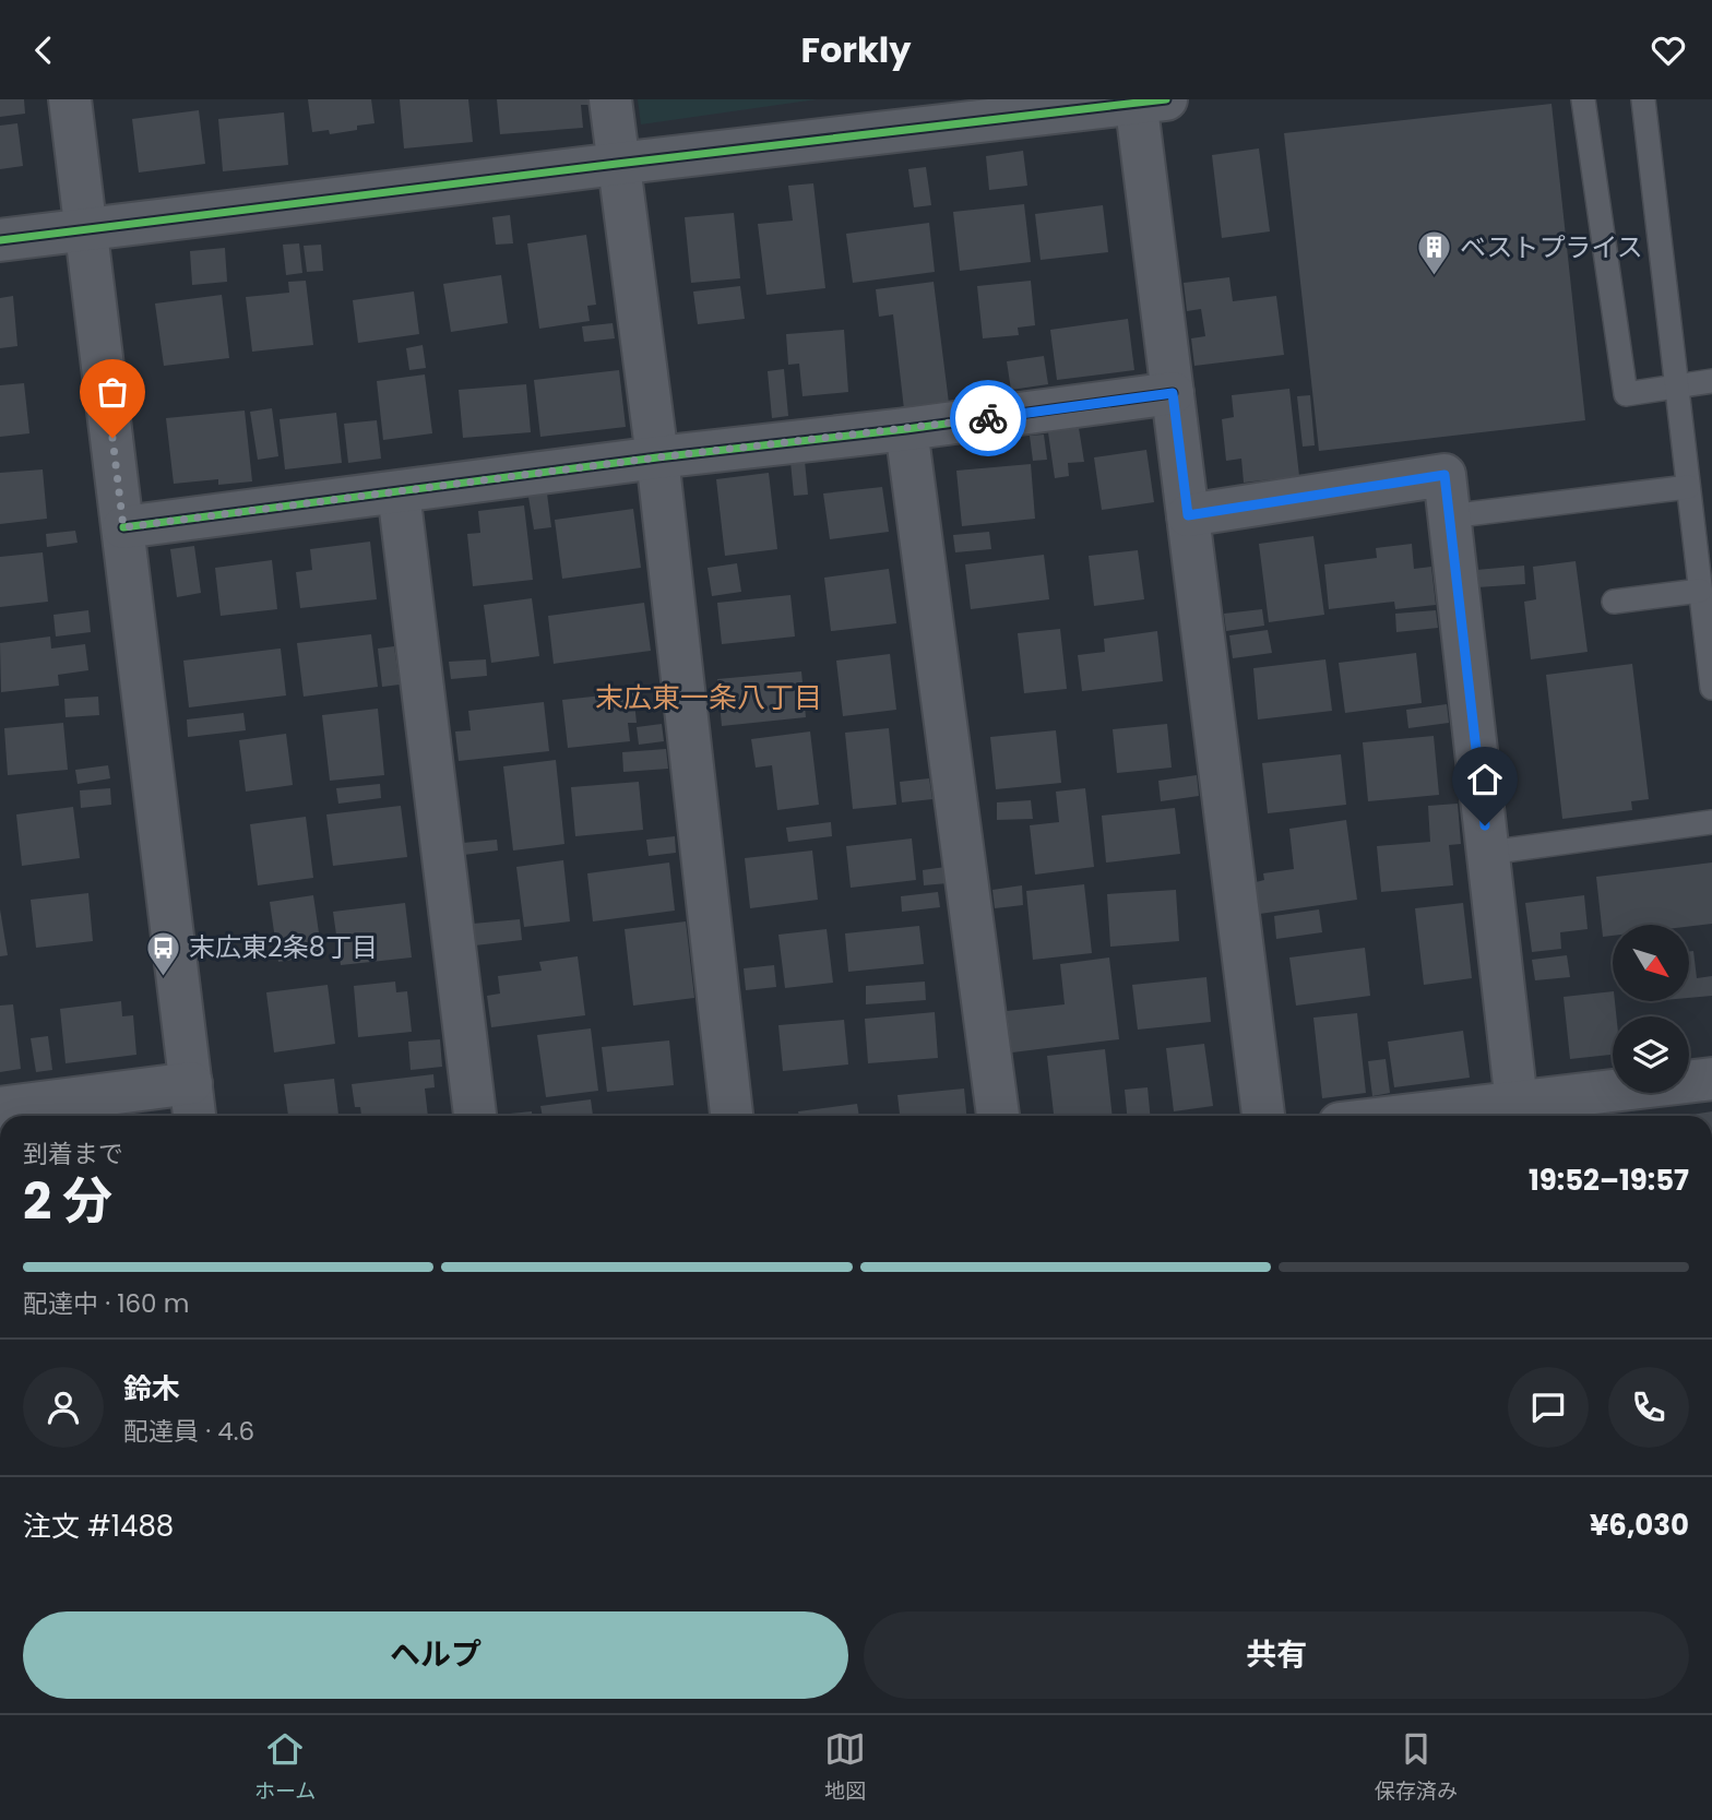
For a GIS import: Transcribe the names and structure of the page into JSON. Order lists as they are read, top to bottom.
{
  "districts": ["末広東一条八丁目"],
  "places": {
    "building": ["ベストプライス"],
    "bus stop": ["末広東2条8丁目"]
  },
  "north": "bottom right",
  "page": {
    "header": "Forkly",
    "heading": ["2 分", "到着まで", "19:52–19:57"],
    "panel": [
      "鈴木",
      "配達員 · 4.6",
      "注文 #1488",
      "¥6,030"
    ],
    "bar": "配達中 · 160 m",
    "buttons": ["ヘルプ", "共有"],
    "tabs": ["ホーム", "地図", "保存済み"]
  }
}
